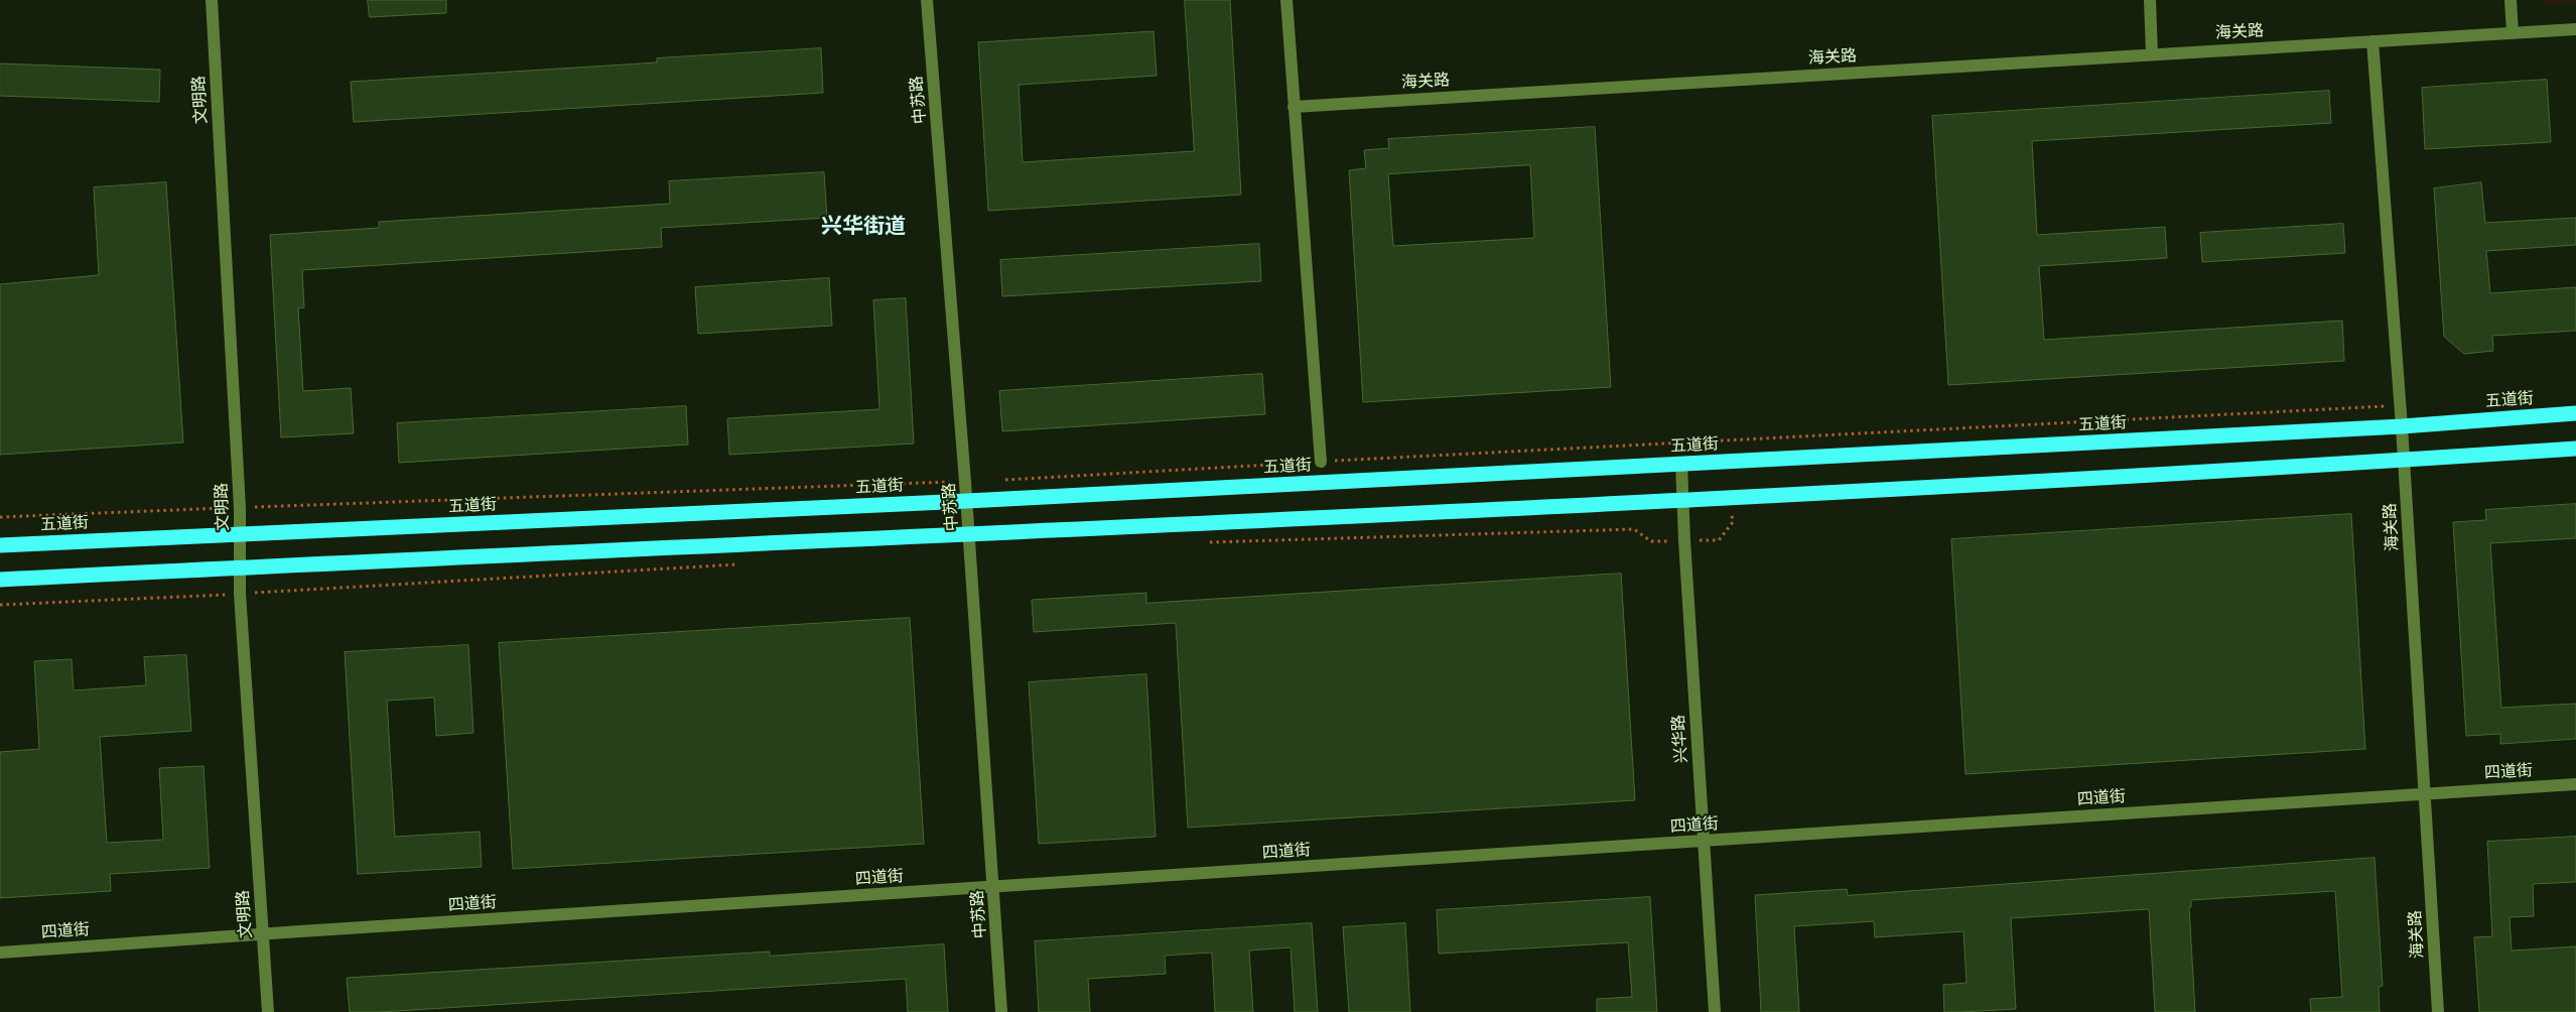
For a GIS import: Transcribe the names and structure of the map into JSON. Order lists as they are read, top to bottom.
{
  "streets": {
    "highway": ["五道街"],
    "street": [
      "海关路",
      "文明路",
      "中苏路",
      "兴华路",
      "四道街"
    ]
  },
  "crossings": [
    ["海关路", "五道街"],
    ["海关路", "四道街"],
    ["文明路", "五道街"],
    ["文明路", "四道街"],
    ["中苏路", "五道街"],
    ["中苏路", "四道街"],
    ["五道街", "兴华路"],
    ["兴华路", "四道街"]
  ],
  "districts": ["兴华街道"]
}
